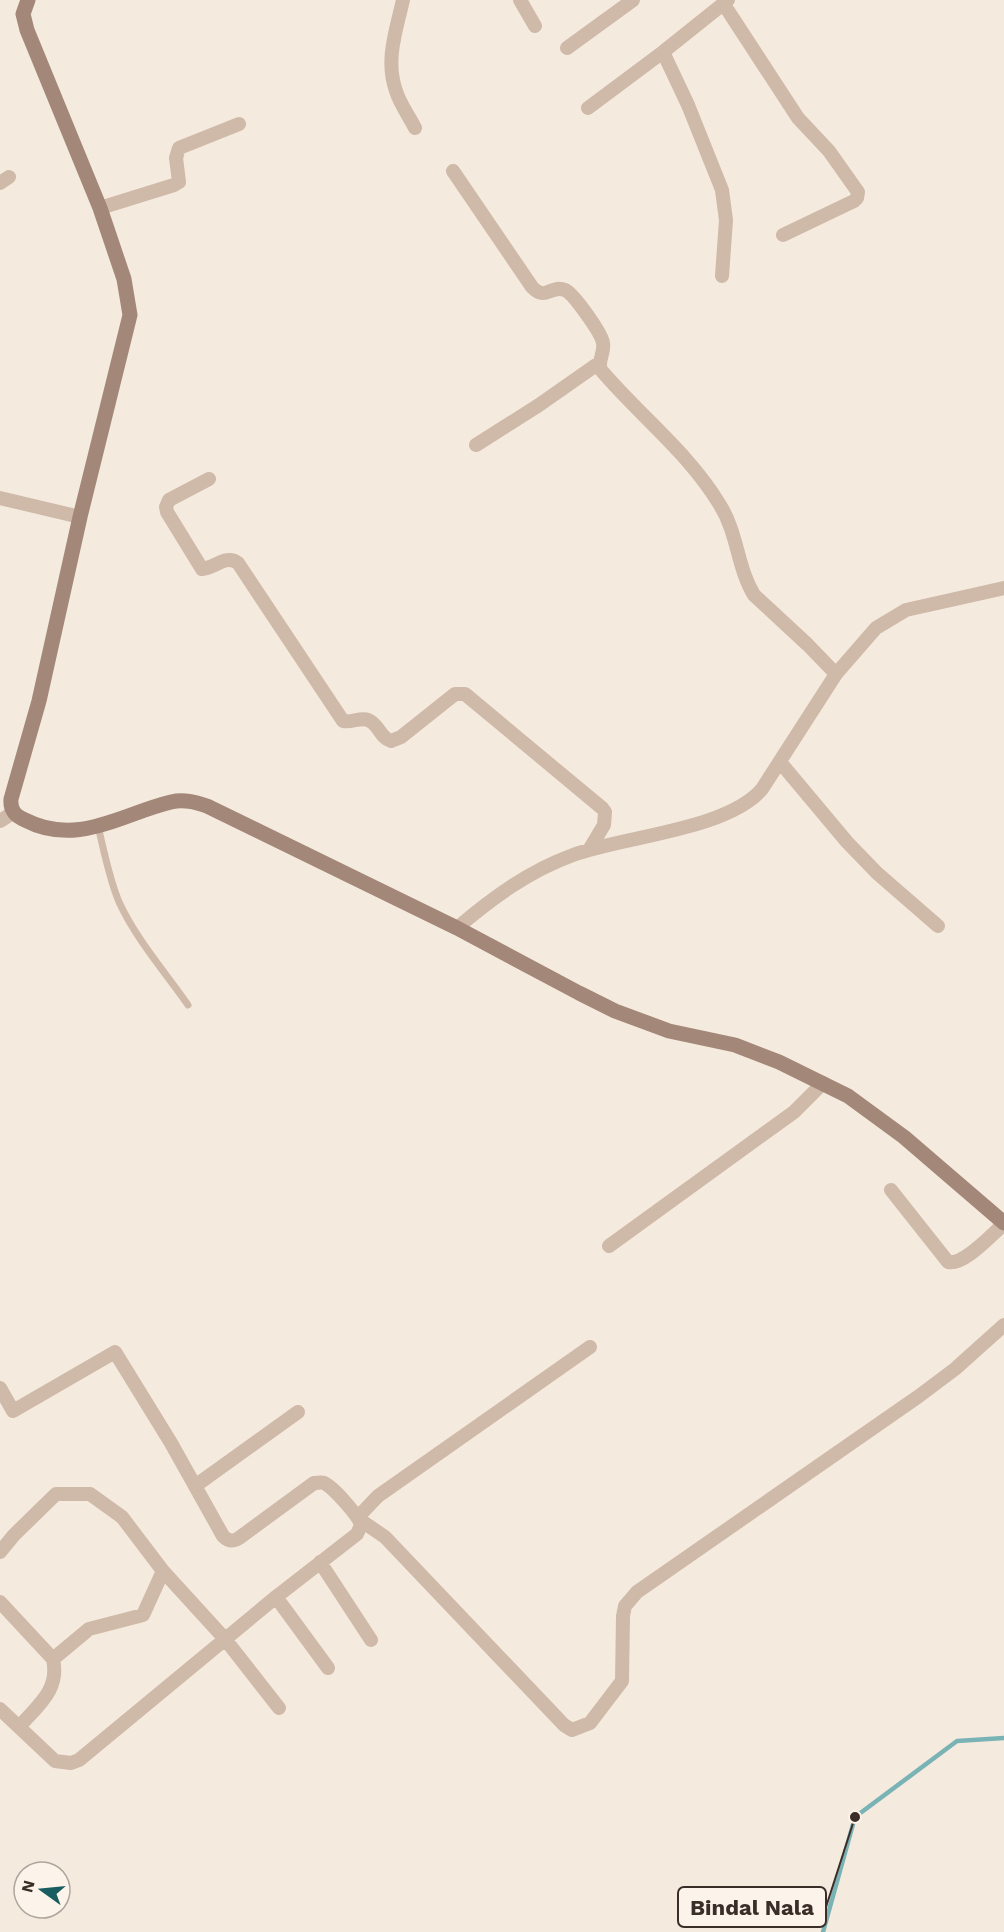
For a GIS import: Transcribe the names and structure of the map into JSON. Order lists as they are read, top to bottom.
{
  "places": ["Bindal Nala"],
  "north": "left"
}
